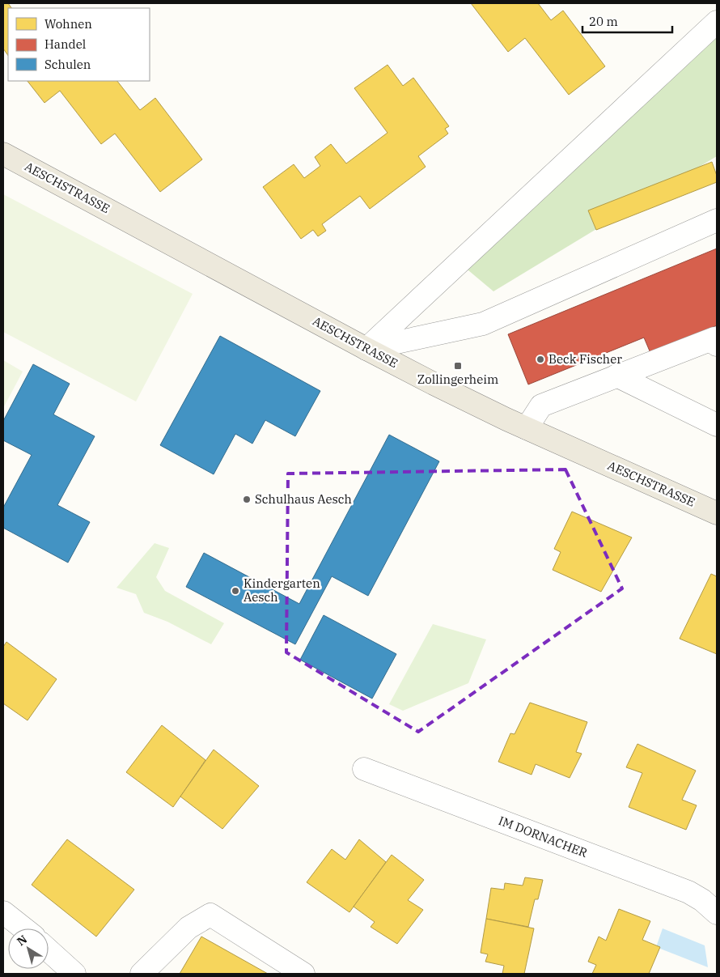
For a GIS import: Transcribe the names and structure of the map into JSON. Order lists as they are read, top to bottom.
{
  "streets": {
    "main road": ["AESCHSTRASSE"],
    "street": ["IM DORNACHER"]
  },
  "places": {
    "other": ["Beck Fischer", "Schulhaus Aesch", "Kindergarten Aesch"],
    "transit": ["Zollingerheim"]
  },
  "legend": ["Wohnen", "Handel", "Schulen"],
  "scale_bar": "20 m",
  "north": "top left"
}
